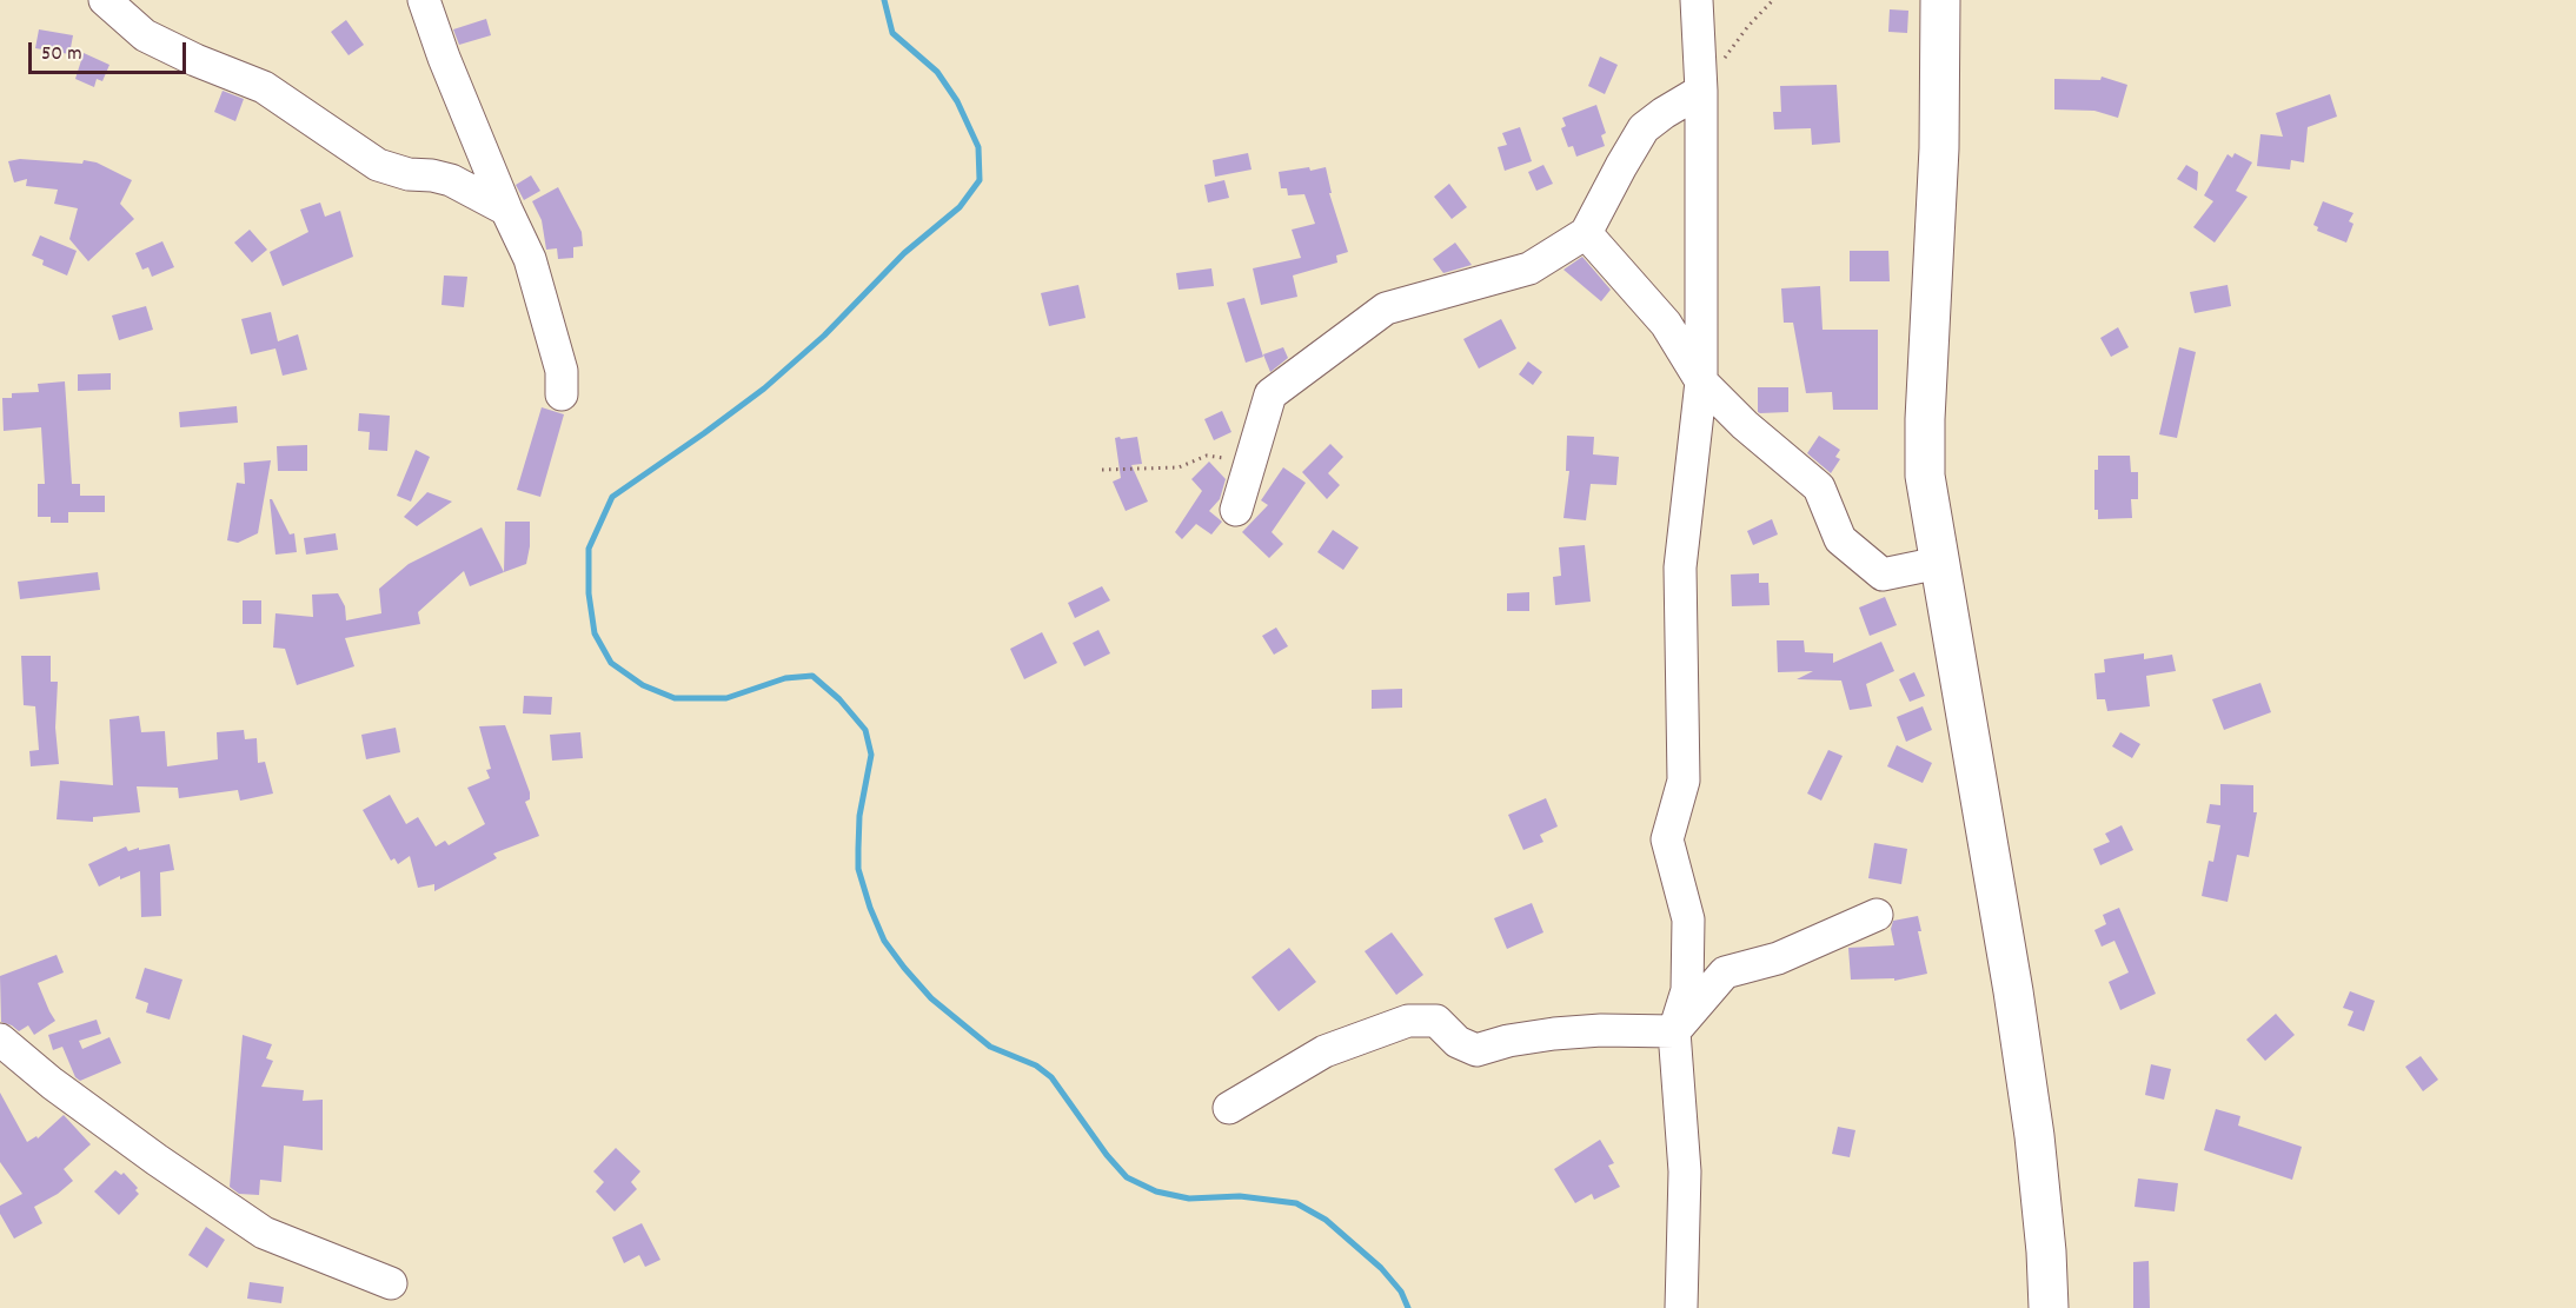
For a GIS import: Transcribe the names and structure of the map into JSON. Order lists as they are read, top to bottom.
{
  "scale_bar": "50 m"
}
